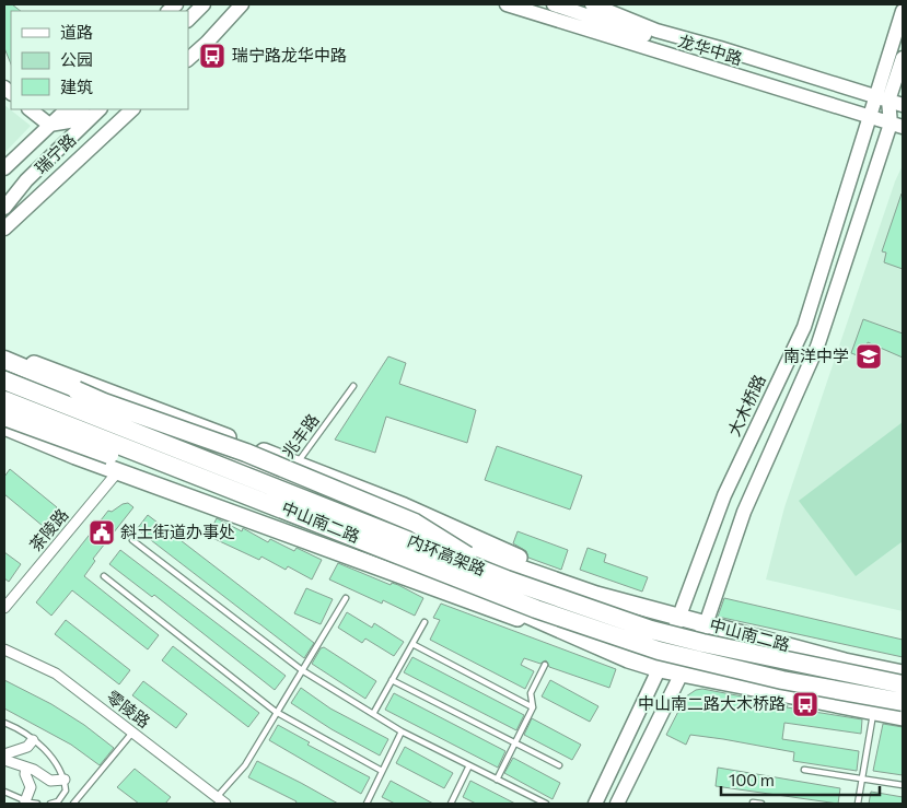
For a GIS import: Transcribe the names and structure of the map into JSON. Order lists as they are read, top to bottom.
{
  "streets": {
    "highway": ["内环高架路"],
    "main road": ["中山南二路"],
    "street": [
      "龙华中路",
      "瑞宁路",
      "大木桥路",
      "茶陵路",
      "零陵路"
    ],
    "lane": ["兆丰路"]
  },
  "crossings": [
    ["龙华中路", "大木桥路"],
    ["大木桥路", "中山南二路"],
    ["兆丰路", "中山南二路"],
    ["中山南二路", "茶陵路"]
  ],
  "places": {
    "bus stop": ["瑞宁路龙华中路", "中山南二路大木桥路"],
    "school or university": ["南洋中学"],
    "public building": ["斜土街道办事处"]
  },
  "legend": ["道路", "公园", "建筑"],
  "scale_bar": "100 m"
}
